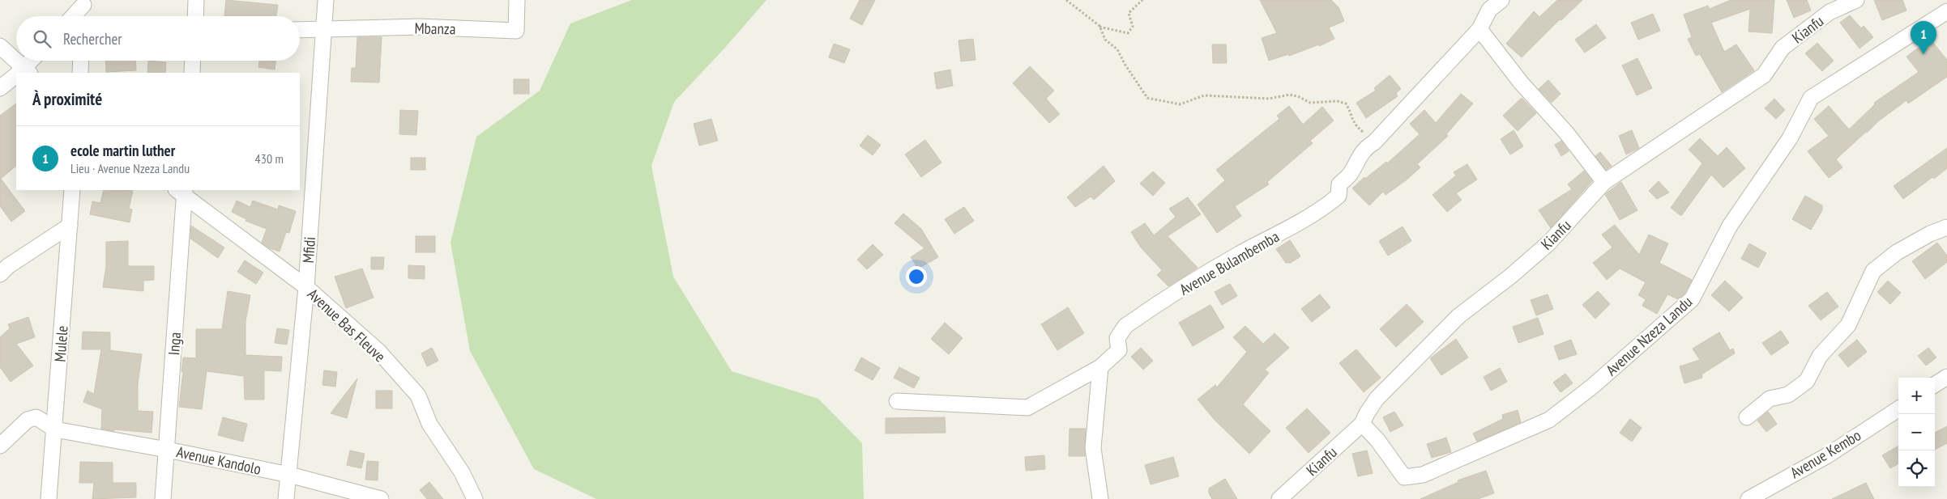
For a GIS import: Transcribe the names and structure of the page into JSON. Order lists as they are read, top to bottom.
{
  "streets": {
    "street": [
      "Mbanza",
      "Kianfu",
      "Mfidi",
      "Avenue Bulambemba",
      "Avenue Bas Fleuve",
      "Avenue Nzeza Landu",
      "Mulele",
      "Inga",
      "Avenue Kembo",
      "Avenue Kandolo"
    ]
  },
  "crossings": [
    ["Mbanza", "Mfidi"],
    ["Kianfu", "Avenue Nzeza Landu"],
    ["Mfidi", "Avenue Bas Fleuve"],
    ["Mfidi", "Avenue Kandolo"],
    ["Avenue Bas Fleuve", "Inga"],
    ["Mulele", "Avenue Kandolo"],
    ["Inga", "Avenue Kandolo"]
  ],
  "page": {
    "search": "Rechercher",
    "pins": "1",
    "heading": "À proximité",
    "list": [
      {
        "mark": "1",
        "name": "ecole martin luther",
        "note": "Lieu · Avenue Nzeza Landu",
        "value": "430 m"
      }
    ],
    "map_buttons": ["+", "−"]
  }
}
